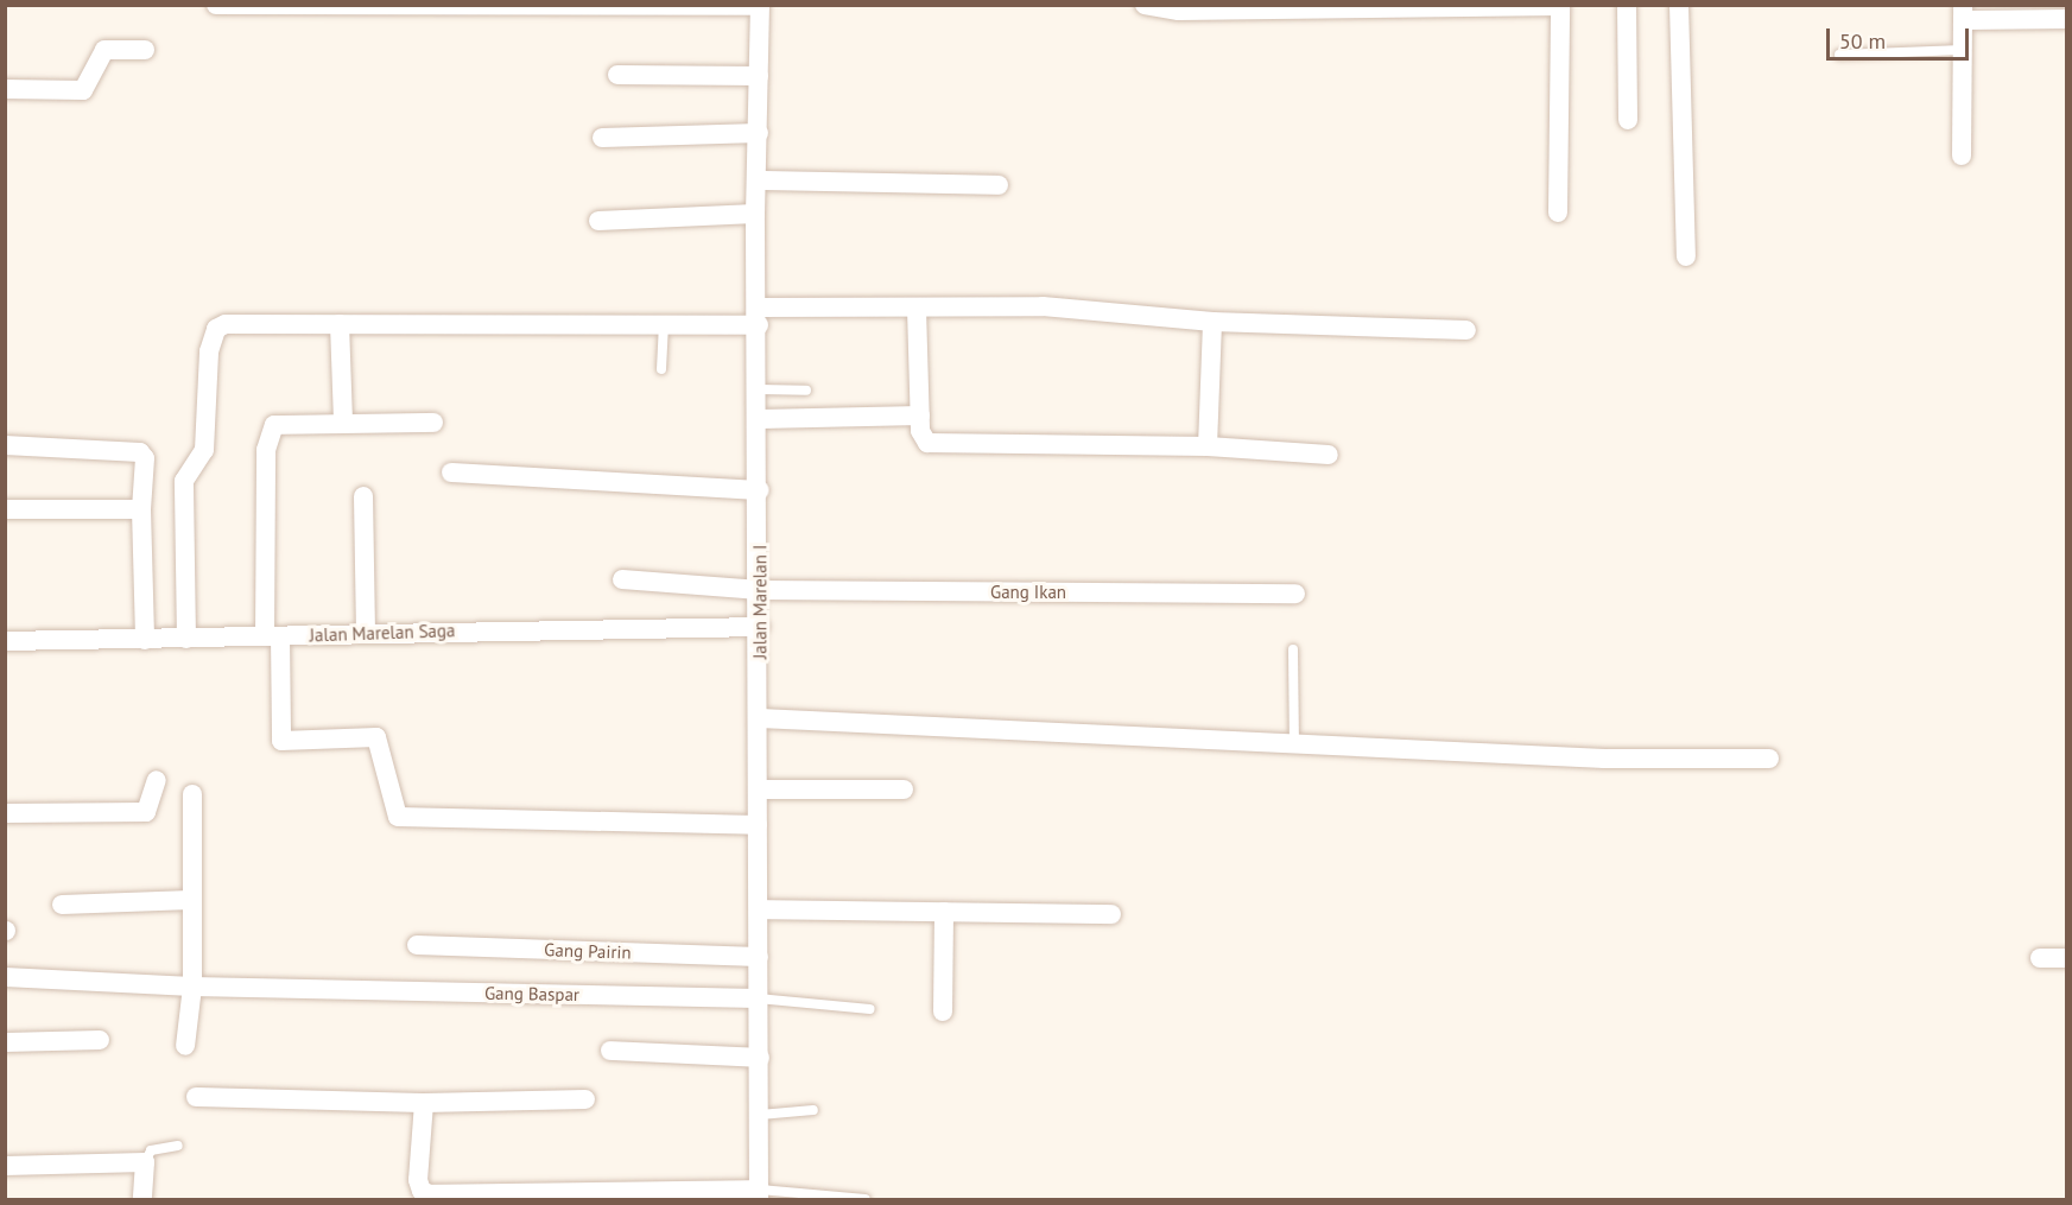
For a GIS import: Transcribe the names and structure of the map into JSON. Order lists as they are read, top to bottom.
{
  "streets": {
    "street": [
      "Gang Ikan",
      "Jalan Marelan I",
      "Jalan Marelan Saga",
      "Gang Pairin",
      "Gang Baspar"
    ]
  },
  "crossings": [
    ["Gang Ikan", "Jalan Marelan I"],
    ["Jalan Marelan I", "Jalan Marelan Saga"],
    ["Jalan Marelan I", "Gang Pairin"],
    ["Jalan Marelan I", "Gang Baspar"]
  ],
  "scale_bar": "50 m"
}
